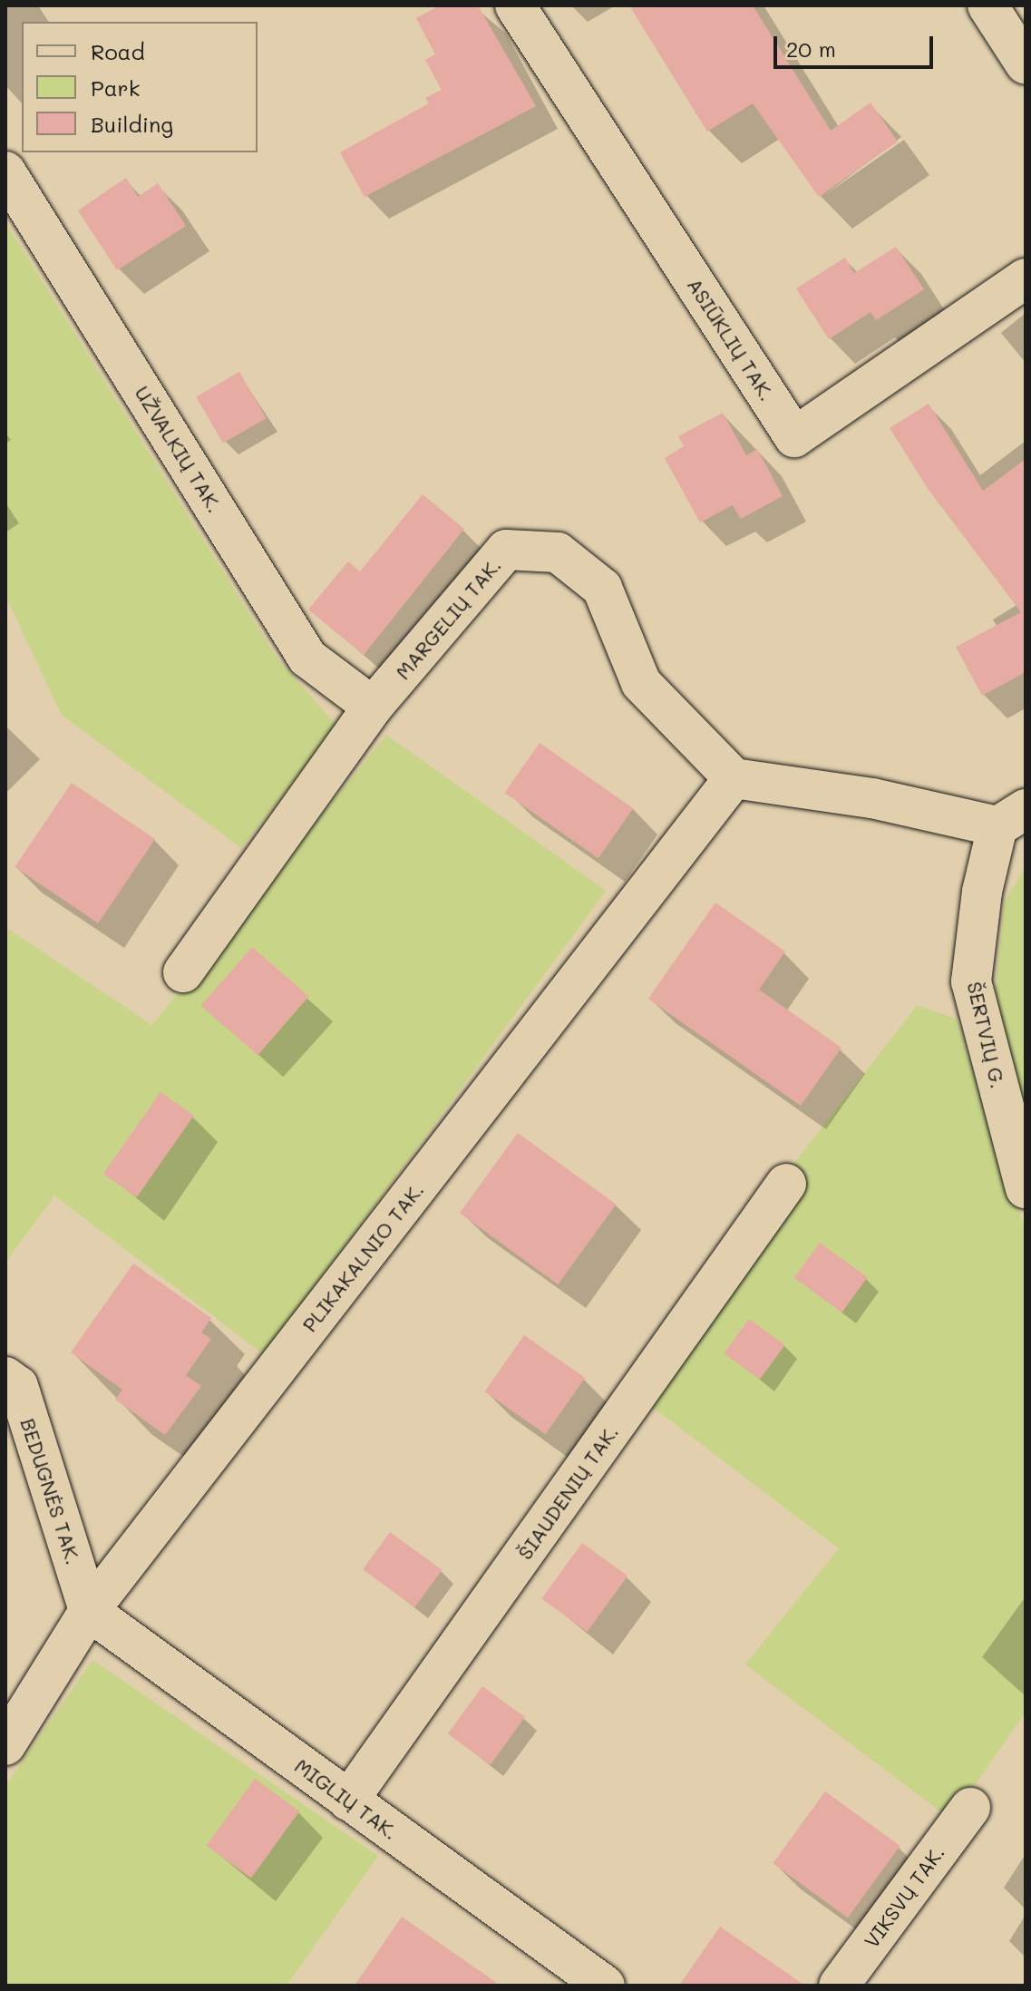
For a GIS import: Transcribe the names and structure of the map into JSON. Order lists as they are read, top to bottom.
{
  "streets": {
    "street": [
      "ASIŪKLIŲ TAK.",
      "UŽVALKIŲ TAK.",
      "MARGELIŲ TAK.",
      "ŠERTVIŲ G.",
      "PLIKAKALNIO TAK.",
      "BEDUGNĖS TAK.",
      "ŠIAUDENIŲ TAK.",
      "MIGLIŲ TAK.",
      "VIKSVŲ TAK."
    ]
  },
  "crossings": [
    ["UŽVALKIŲ TAK.", "MARGELIŲ TAK."],
    ["MARGELIŲ TAK.", "PLIKAKALNIO TAK."],
    ["PLIKAKALNIO TAK.", "BEDUGNĖS TAK."],
    ["PLIKAKALNIO TAK.", "MIGLIŲ TAK."],
    ["BEDUGNĖS TAK.", "MIGLIŲ TAK."],
    ["ŠIAUDENIŲ TAK.", "MIGLIŲ TAK."]
  ],
  "legend": ["Road", "Park", "Building"],
  "scale_bar": "20 m"
}
